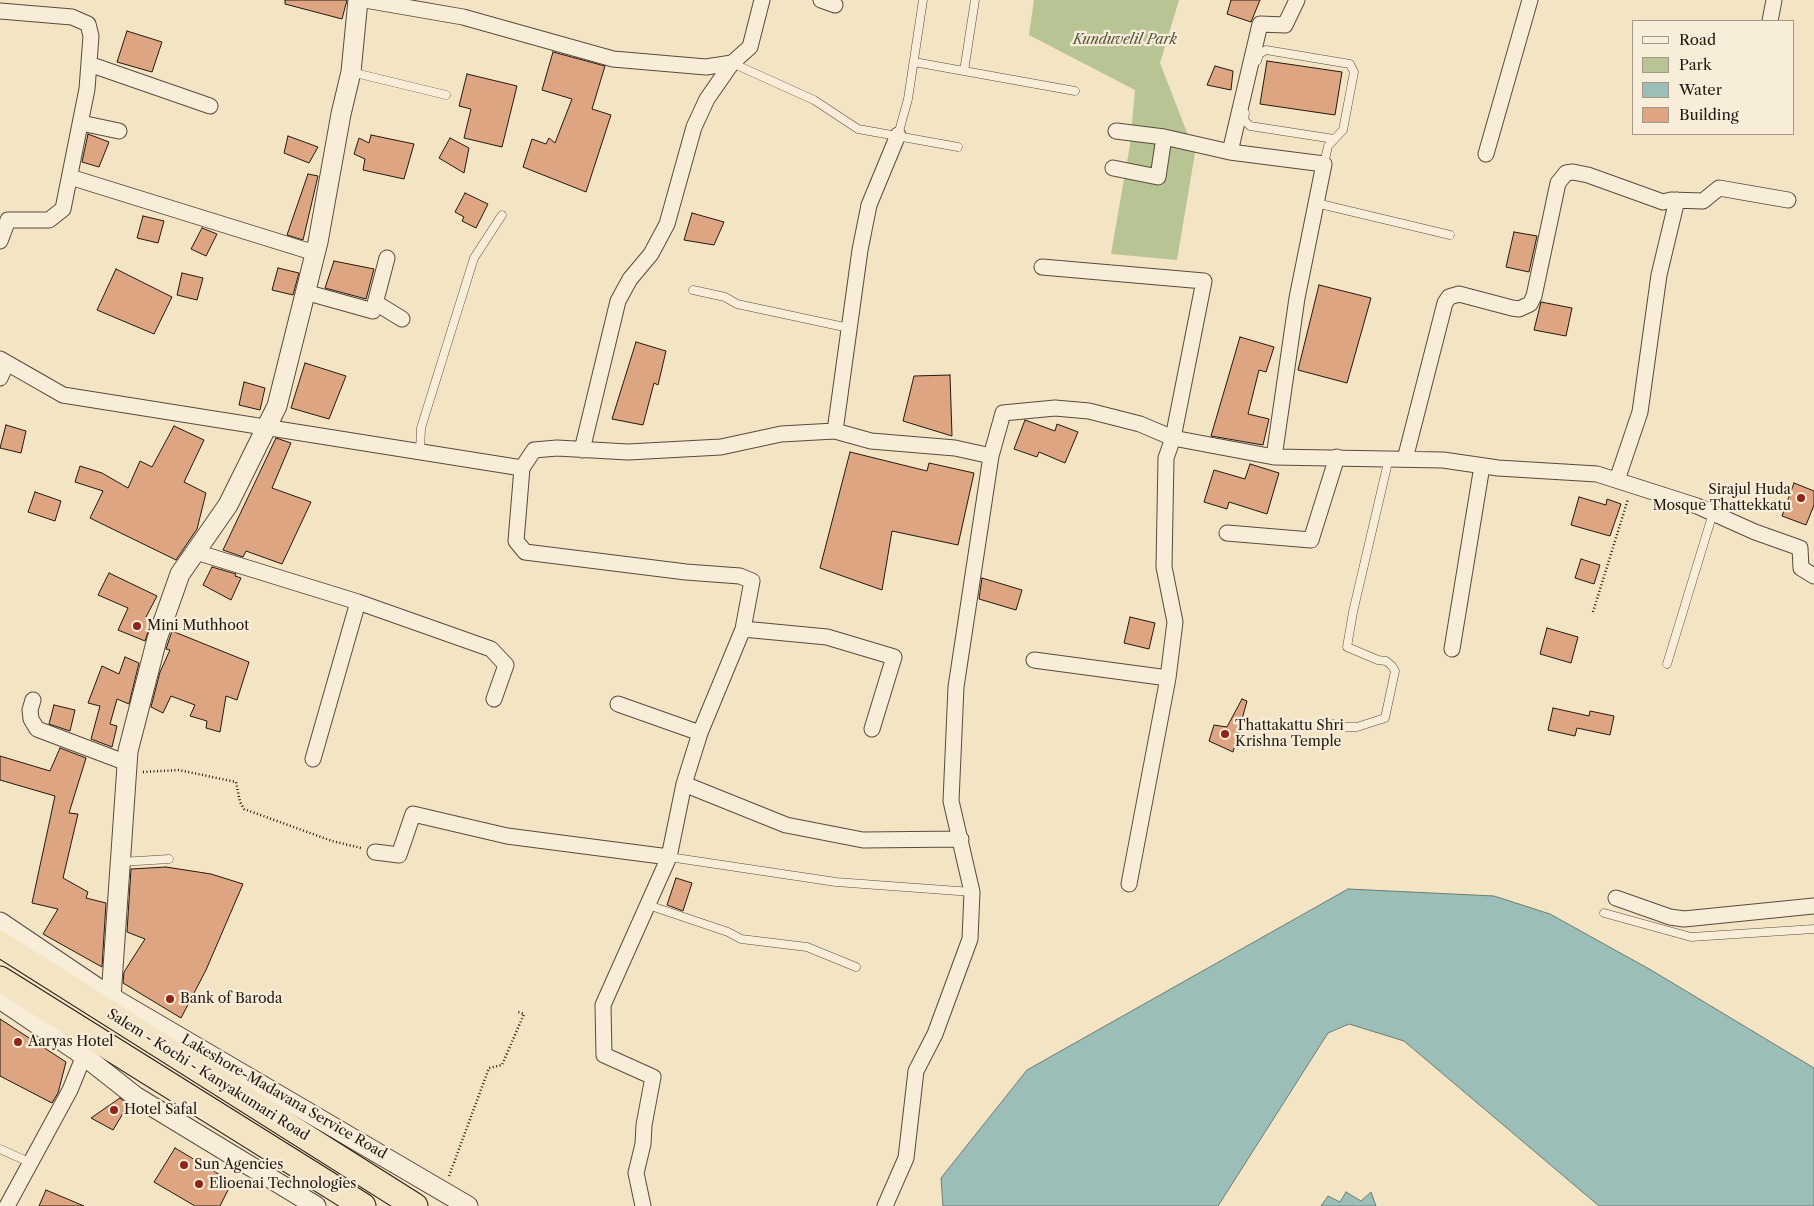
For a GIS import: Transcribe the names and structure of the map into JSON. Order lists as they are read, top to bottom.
{
  "streets": {
    "highway": ["Salem - Kochi - Kanyakumari Road"],
    "street": ["Lakeshore-Madavana Service Road"]
  },
  "parks": ["Kunduvelil Park"],
  "places": [
    "Sirajul Huda Mosque Thattekkatu",
    "Mini Muthhoot",
    "Thattakattu Shri Krishna Temple",
    "Bank of Baroda",
    "Aaryas Hotel",
    "Hotel Safal",
    "Sun Agencies",
    "Elioenai Technologies"
  ],
  "legend": [
    "Road",
    "Park",
    "Water",
    "Building"
  ]
}
